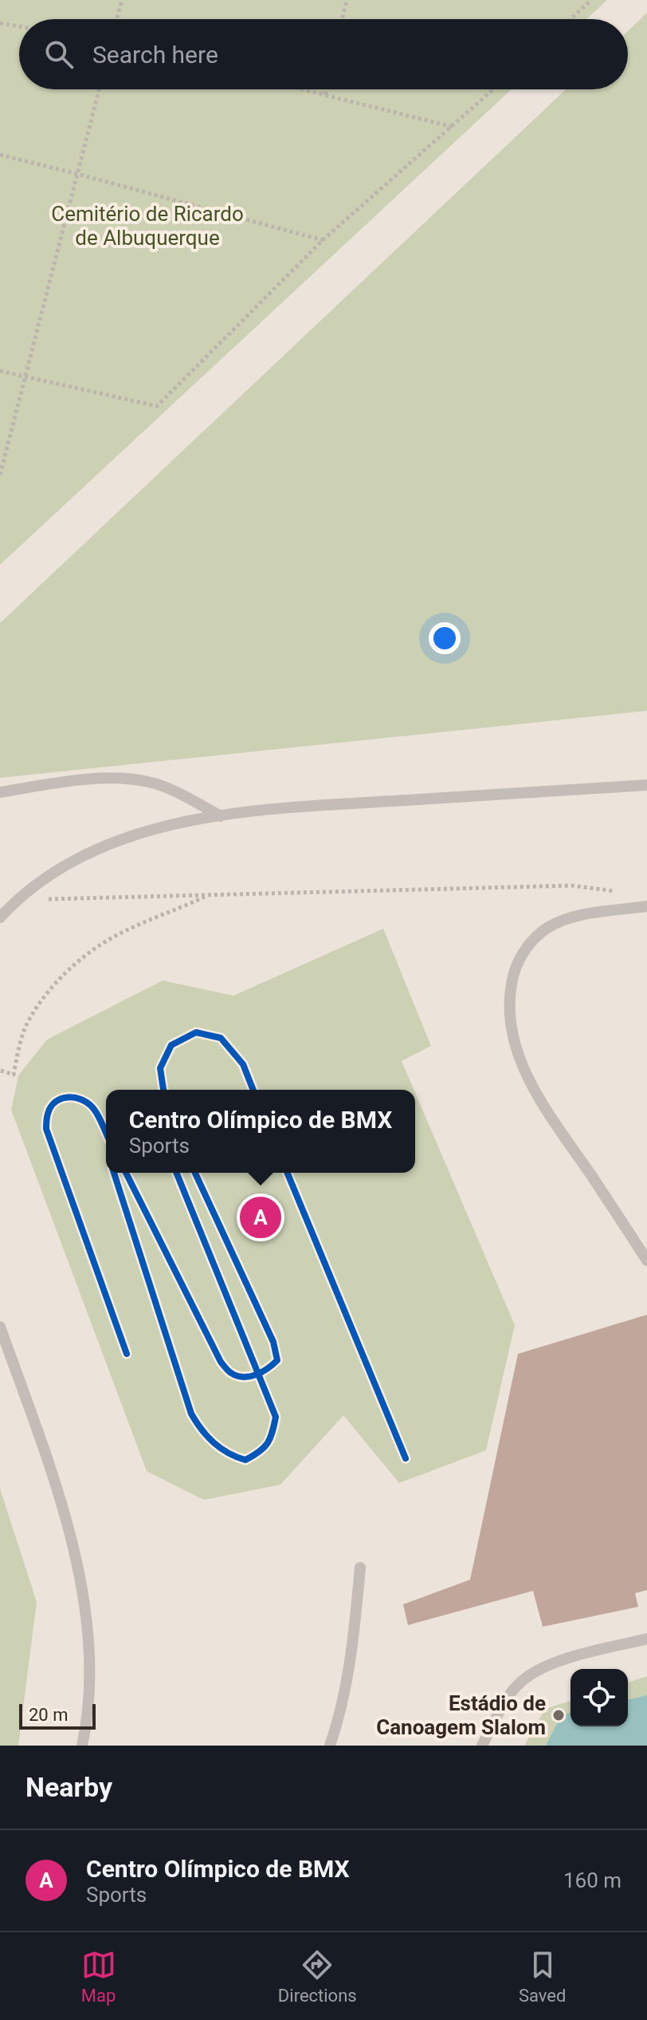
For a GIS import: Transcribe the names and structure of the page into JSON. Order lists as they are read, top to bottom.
{
  "parks": ["Cemitério de Ricardo de Albuquerque"],
  "places": ["Estádio de Canoagem Slalom"],
  "scale_bar": "20 m",
  "page": {
    "search": "Search here",
    "popup": ["Centro Olímpico de BMX", "Sports"],
    "pins": "A",
    "scale": "20 m",
    "heading": "Nearby",
    "list": [
      {
        "mark": "A",
        "name": "Centro Olímpico de BMX",
        "note": "Sports",
        "value": "160 m"
      }
    ],
    "nav": ["Map", "Directions", "Saved"]
  }
}
